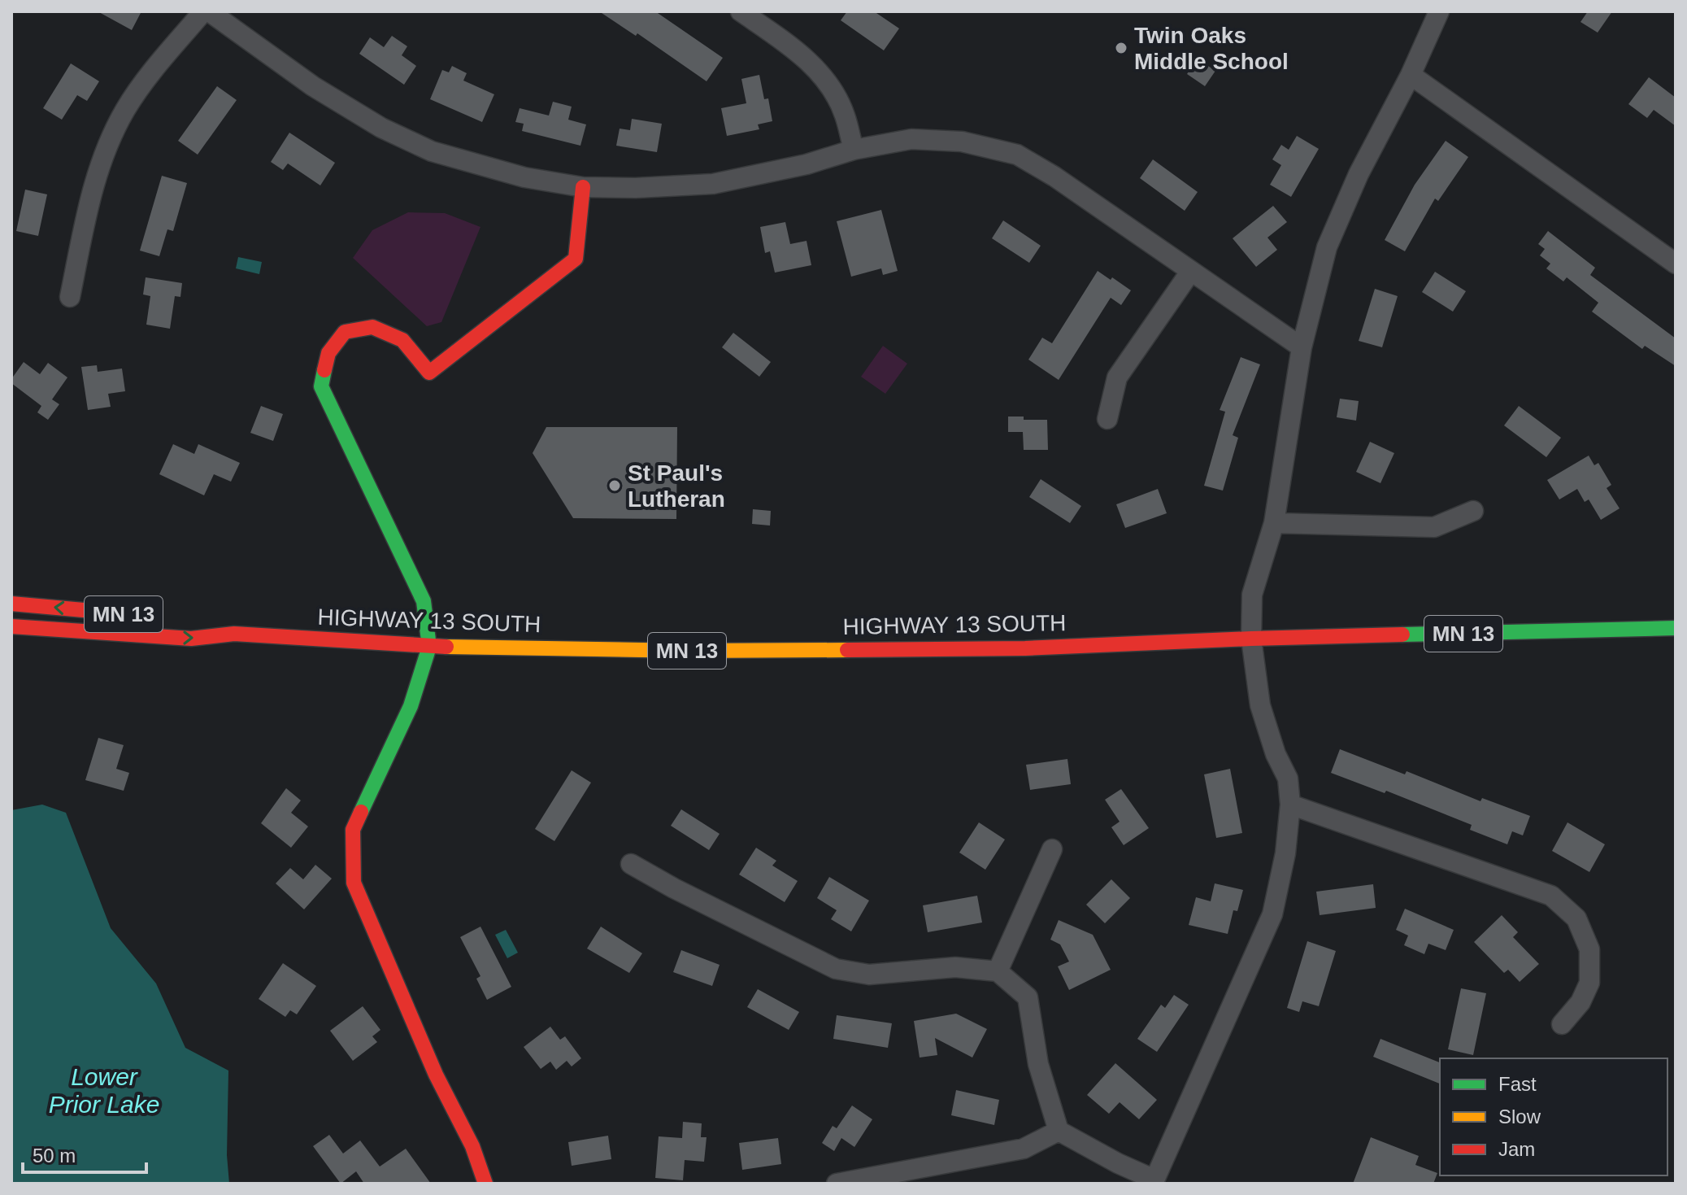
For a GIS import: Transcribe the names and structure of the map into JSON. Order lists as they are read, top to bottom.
{
  "streets": {
    "main road": ["MN 13", "HIGHWAY 13 SOUTH"]
  },
  "water": ["Lower Prior Lake"],
  "places": ["Twin Oaks Middle School", "St Paul's Lutheran"],
  "legend": ["Fast", "Slow", "Jam"],
  "scale_bar": "50 m"
}
